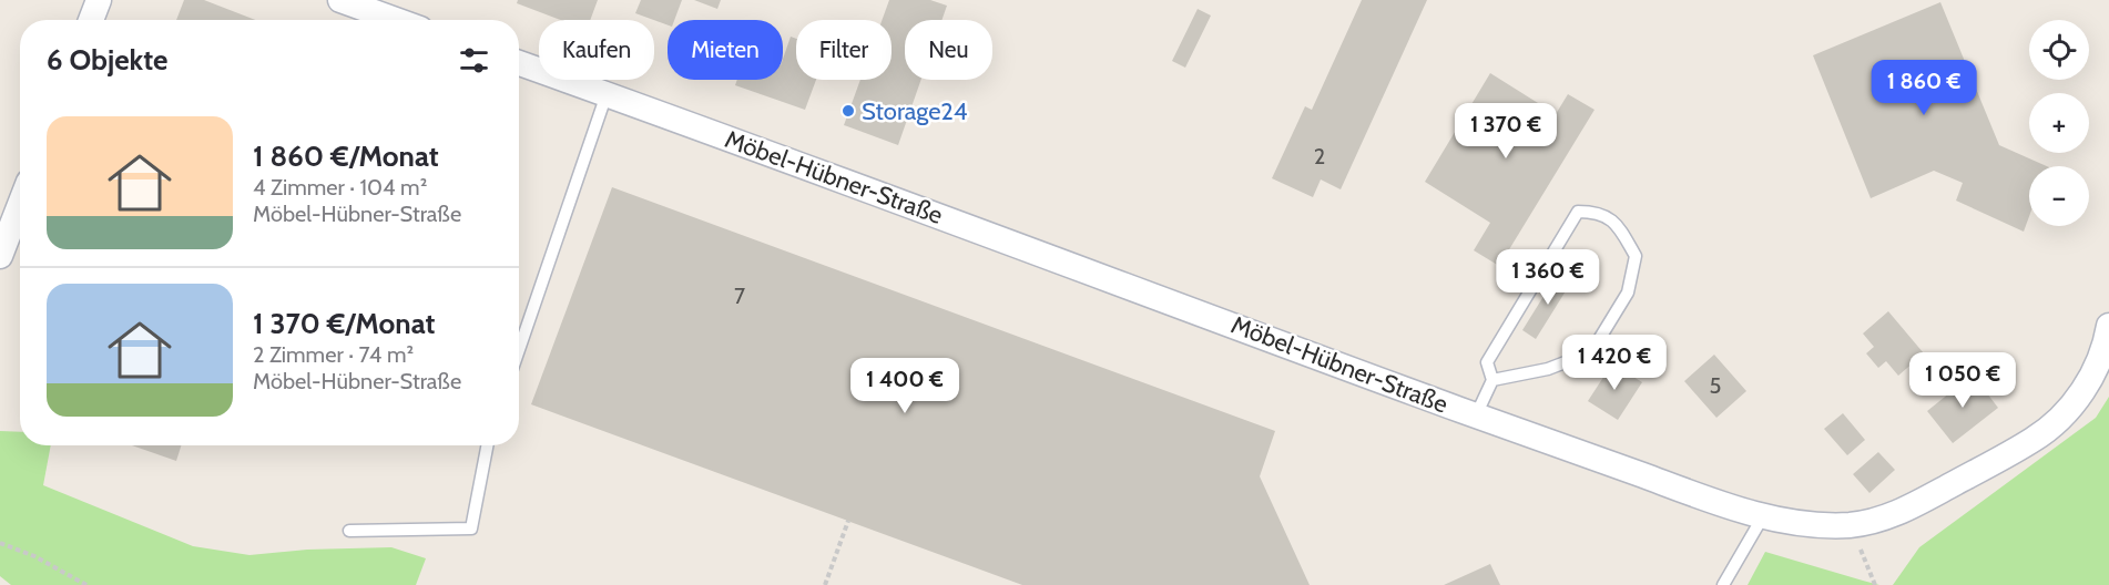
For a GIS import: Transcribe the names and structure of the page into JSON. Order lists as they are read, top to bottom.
{
  "streets": {
    "street": ["Möbel-Hübner-Straße"]
  },
  "places": ["Storage24"],
  "house_numbers": ["2", "7", "5"],
  "page": {
    "map_buttons": ["+", "−"],
    "chip": [
      "Kaufen",
      "Mieten",
      "Filter",
      "Neu"
    ],
    "heading": "6 Objekte",
    "price": [
      "1 860 €",
      "1 370 €",
      "1 360 €",
      "1 420 €",
      "1 050 €",
      "1 400 €"
    ],
    "list": [
      {
        "name": "1 860 €/Monat",
        "note": "4 Zimmer · 104 m² · Möbel-Hübner-Straße"
      },
      {
        "name": "1 370 €/Monat",
        "note": "2 Zimmer · 74 m² · Möbel-Hübner-Straße"
      }
    ]
  }
}
